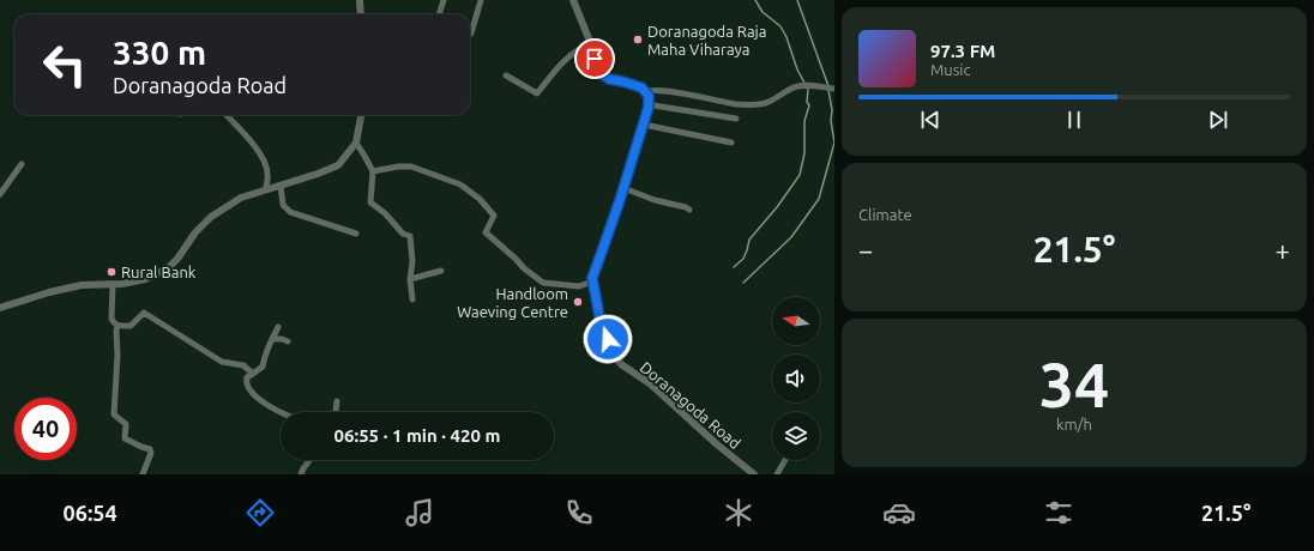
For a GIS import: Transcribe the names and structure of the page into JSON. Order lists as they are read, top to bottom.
{
  "streets": {
    "street": ["Doranagoda Road"]
  },
  "places": ["Doranagoda Raja Maha Viharaya", "Rural Bank", "Handloom Waeving Centre"],
  "north": "left",
  "page": {
    "turn": ["330 m", "Doranagoda Road"],
    "song": ["97.3 FM", "Music"],
    "tile": [
      "Climate",
      ["34", "km/h"]
    ],
    "heat": ["−", "21.5°", "+"],
    "limit": "40",
    "trip": "06:55 · 1 min · 420 m",
    "tabs": ["06:54", "21.5°"]
  }
}
